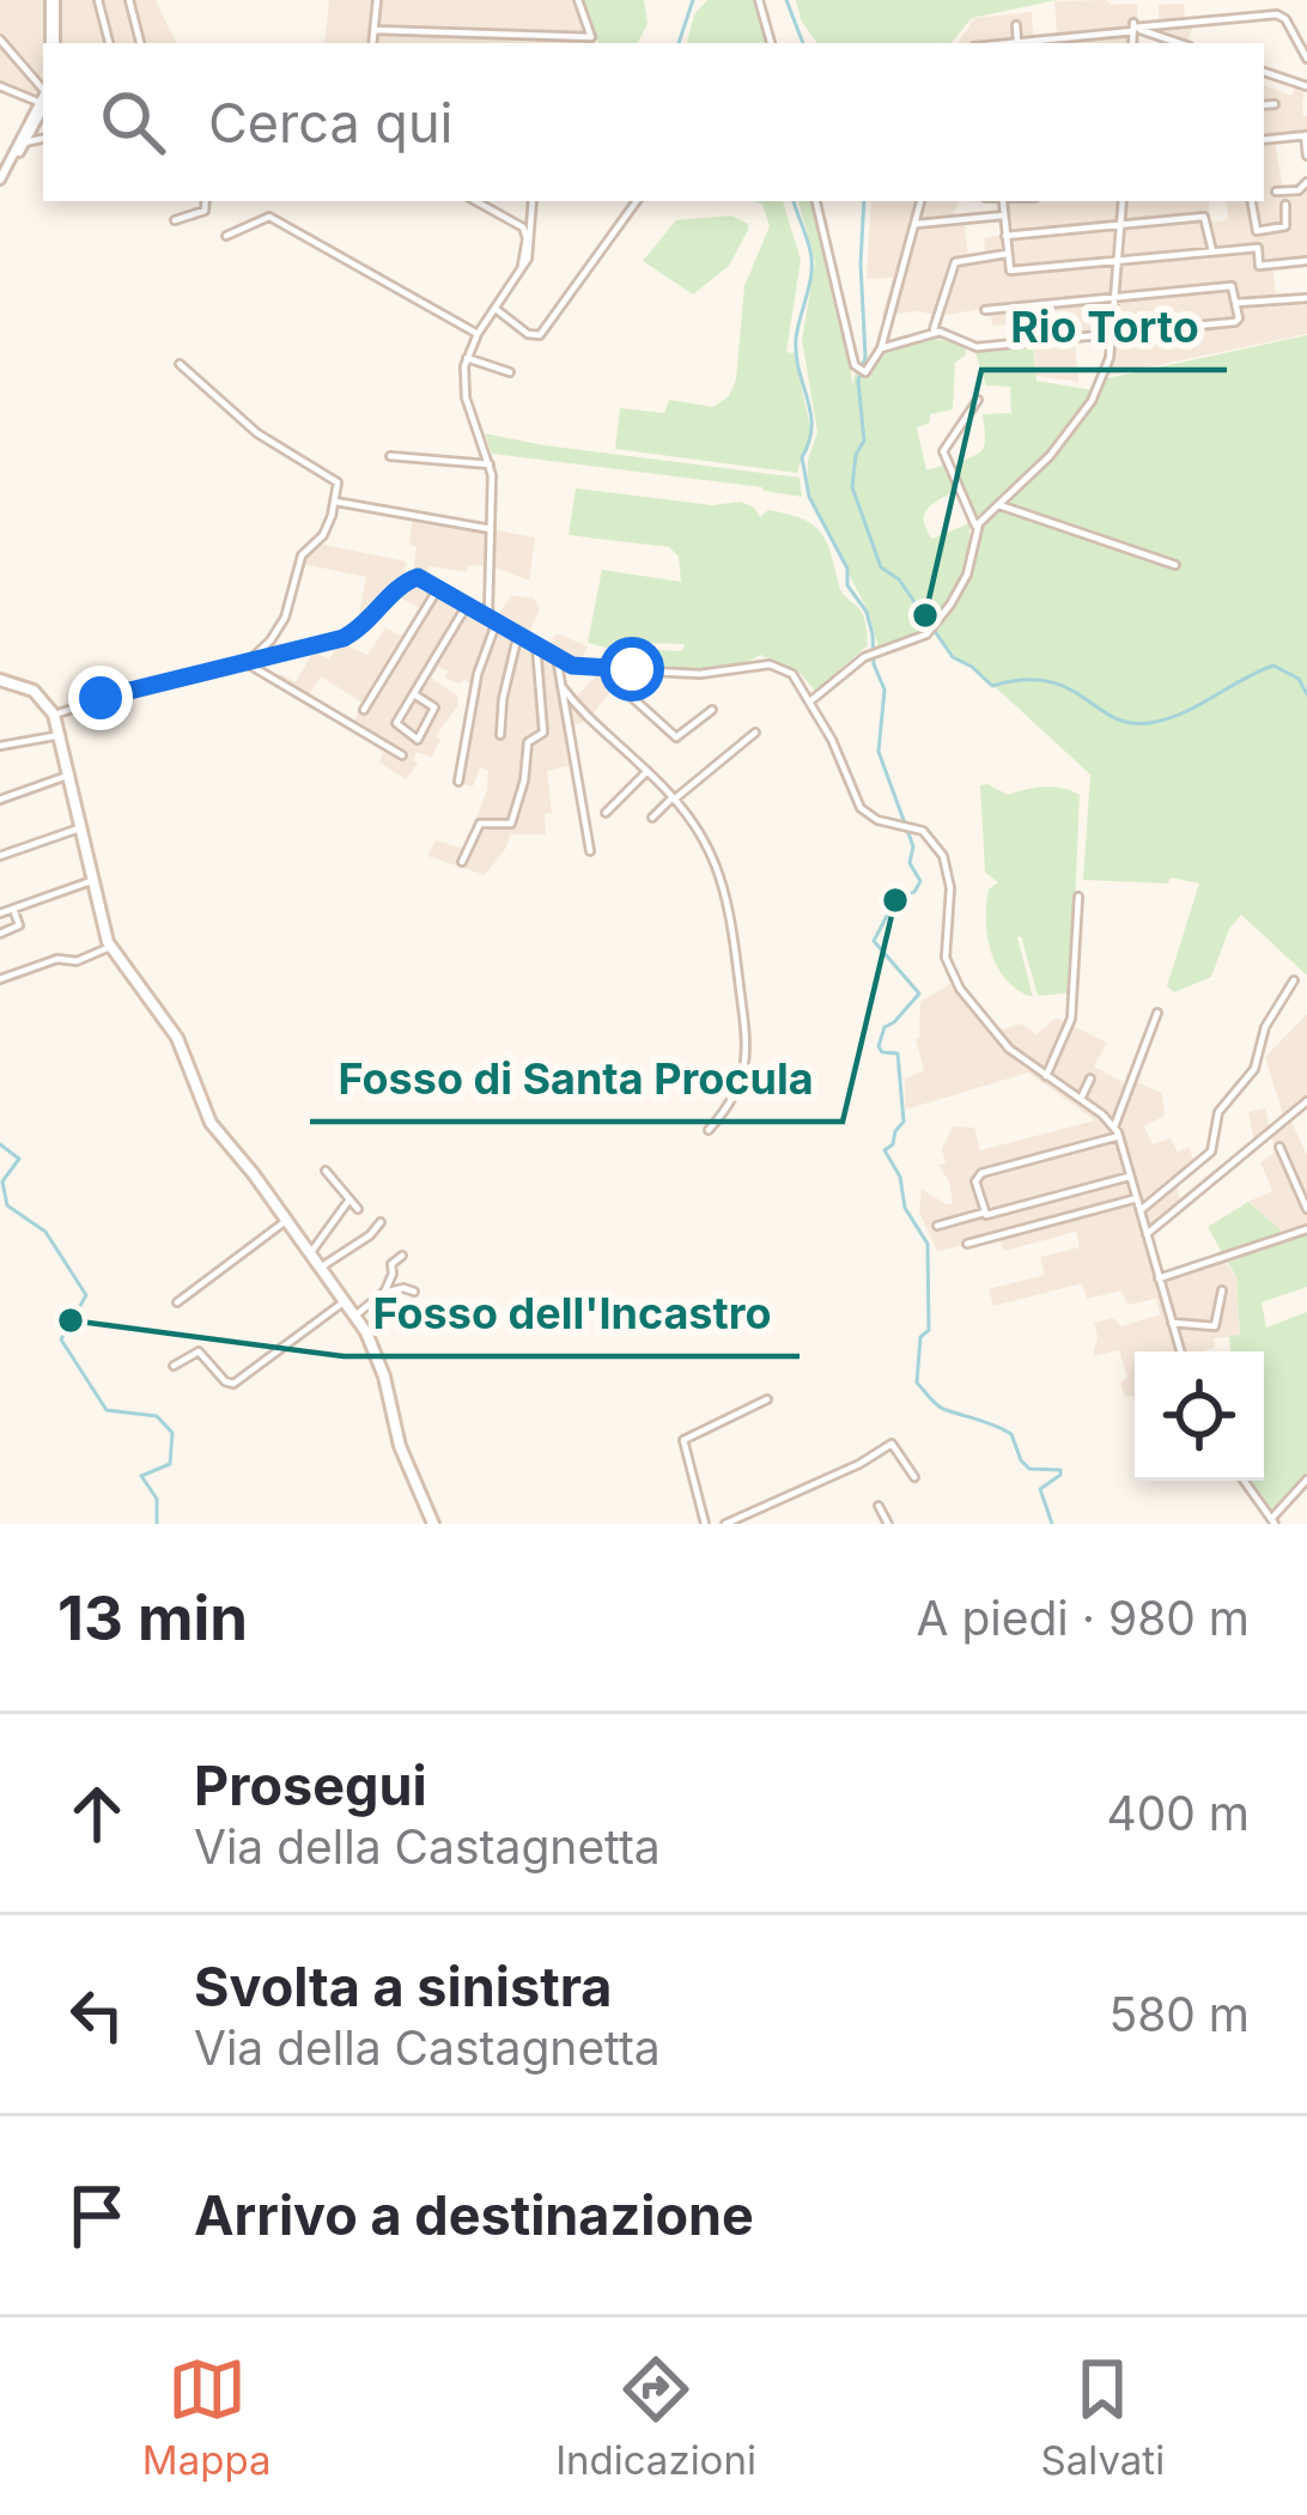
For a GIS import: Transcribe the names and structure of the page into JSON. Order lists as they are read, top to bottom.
{
  "places": ["Rio Torto", "Fosso di Santa Procula", "Fosso dell'Incastro"],
  "page": {
    "search": "Cerca qui",
    "heading": ["13 min", "A piedi · 980 m"],
    "list": [
      ["Prosegui", "Via della Castagnetta", "400 m"],
      ["Svolta a sinistra", "Via della Castagnetta", "580 m"],
      "Arrivo a destinazione"
    ],
    "nav": ["Mappa", "Indicazioni", "Salvati"]
  }
}
